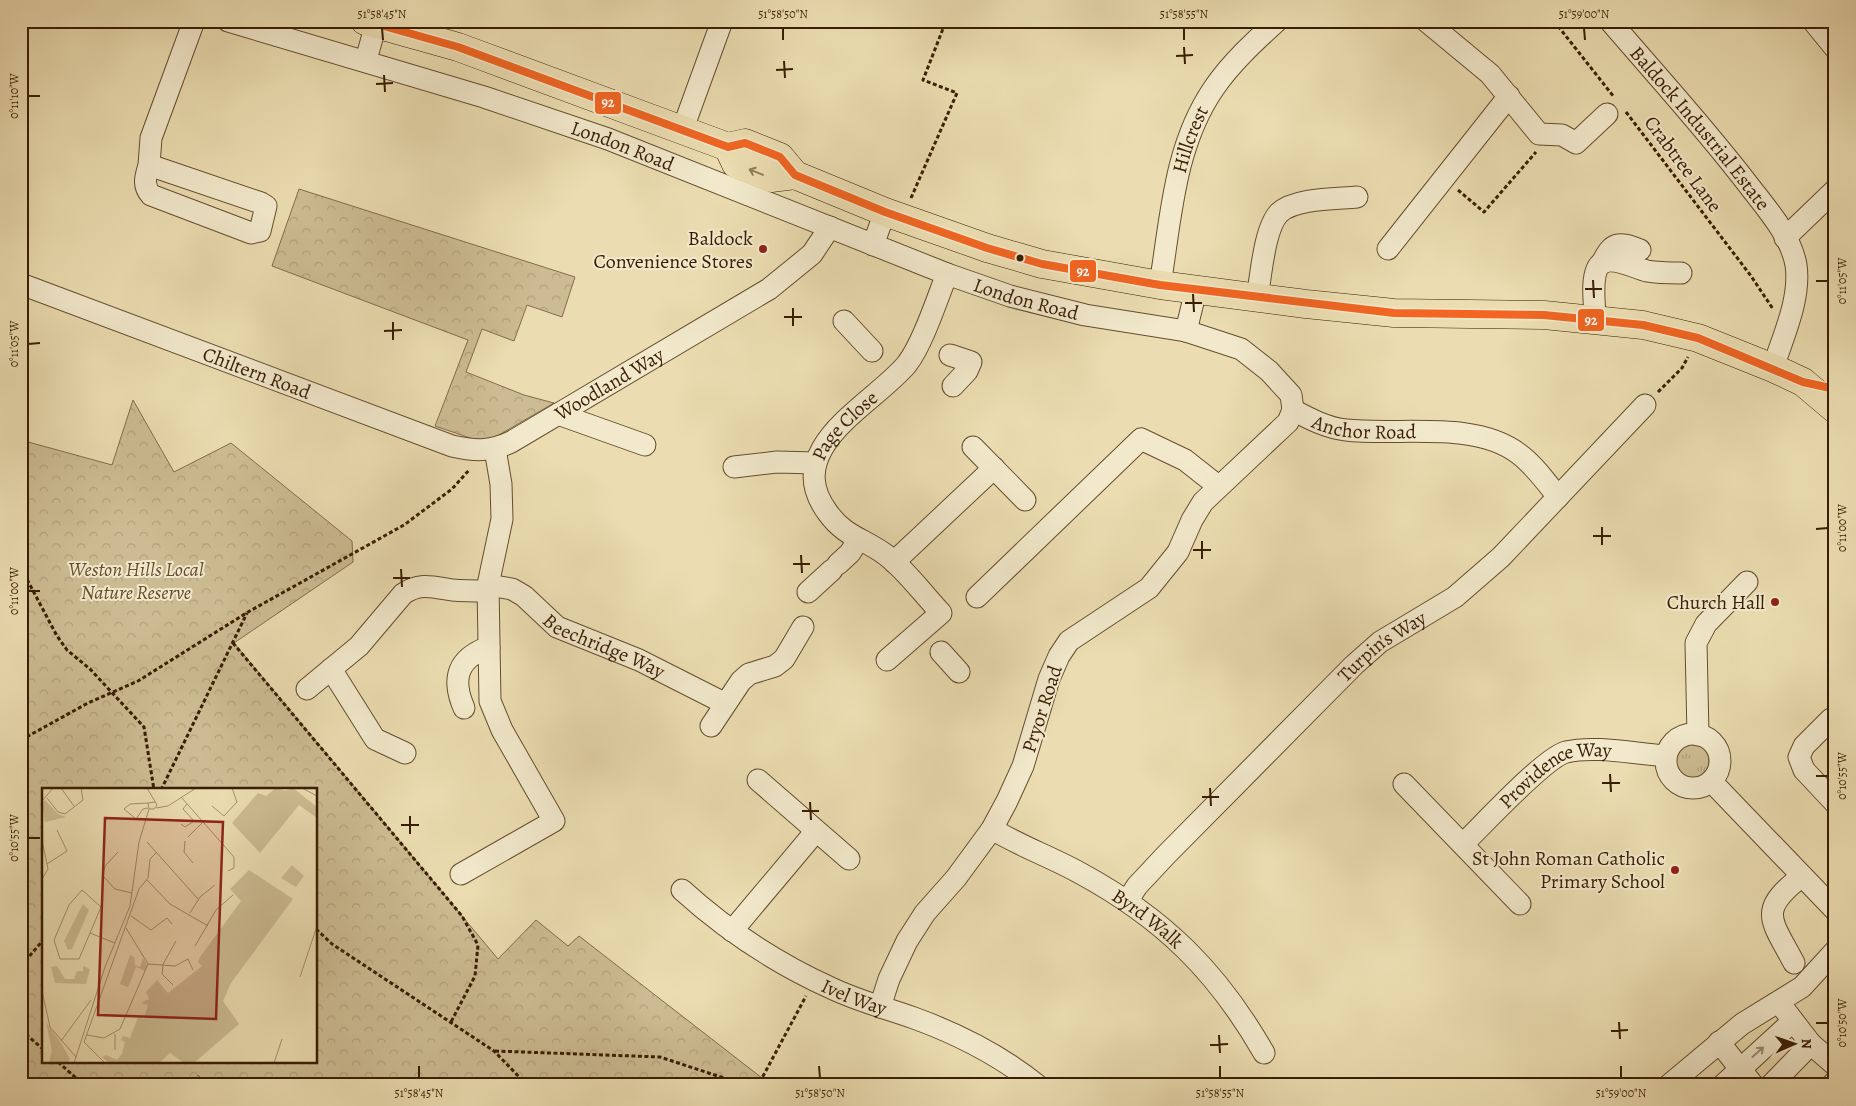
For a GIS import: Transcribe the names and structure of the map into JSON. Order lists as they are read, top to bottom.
{
  "streets": {
    "main road": ["London Road"],
    "street": [
      "Baldock Industrial Estate",
      "Hillcrest",
      "Chiltern Road",
      "Woodland Way",
      "Anchor Road",
      "Page Close",
      "Beechridge Way",
      "Turpin's Way",
      "Pryor Road",
      "Providence Way",
      "Byrd Walk",
      "Ivel Way"
    ],
    "path": ["Crabtree Lane"]
  },
  "crossings": [
    ["Baldock Industrial Estate", "London Road"],
    ["Baldock Industrial Estate", "Crabtree Lane"],
    ["Hillcrest", "London Road"],
    ["London Road", "Woodland Way"],
    ["London Road", "Anchor Road"],
    ["London Road", "Page Close"],
    ["Chiltern Road", "Woodland Way"],
    ["Anchor Road", "Turpin's Way"],
    ["Anchor Road", "Pryor Road"],
    ["Turpin's Way", "Byrd Walk"],
    ["Pryor Road", "Byrd Walk"],
    ["Pryor Road", "Ivel Way"]
  ],
  "parks": ["Weston Hills Local Nature Reserve"],
  "places": ["Baldock Convenience Stores", "Church Hall", "St John Roman Catholic Primary School"],
  "lines": ["transit line 92"],
  "north": "right",
  "coordinates": [
    "51°58'45\"N",
    "51°58'50\"N",
    "51°58'55\"N",
    "51°59'00\"N",
    "0°11'10\"W",
    "0°11'05\"W",
    "0°11'00\"W",
    "0°10'55\"W",
    "0°10'50\"W"
  ]
}
